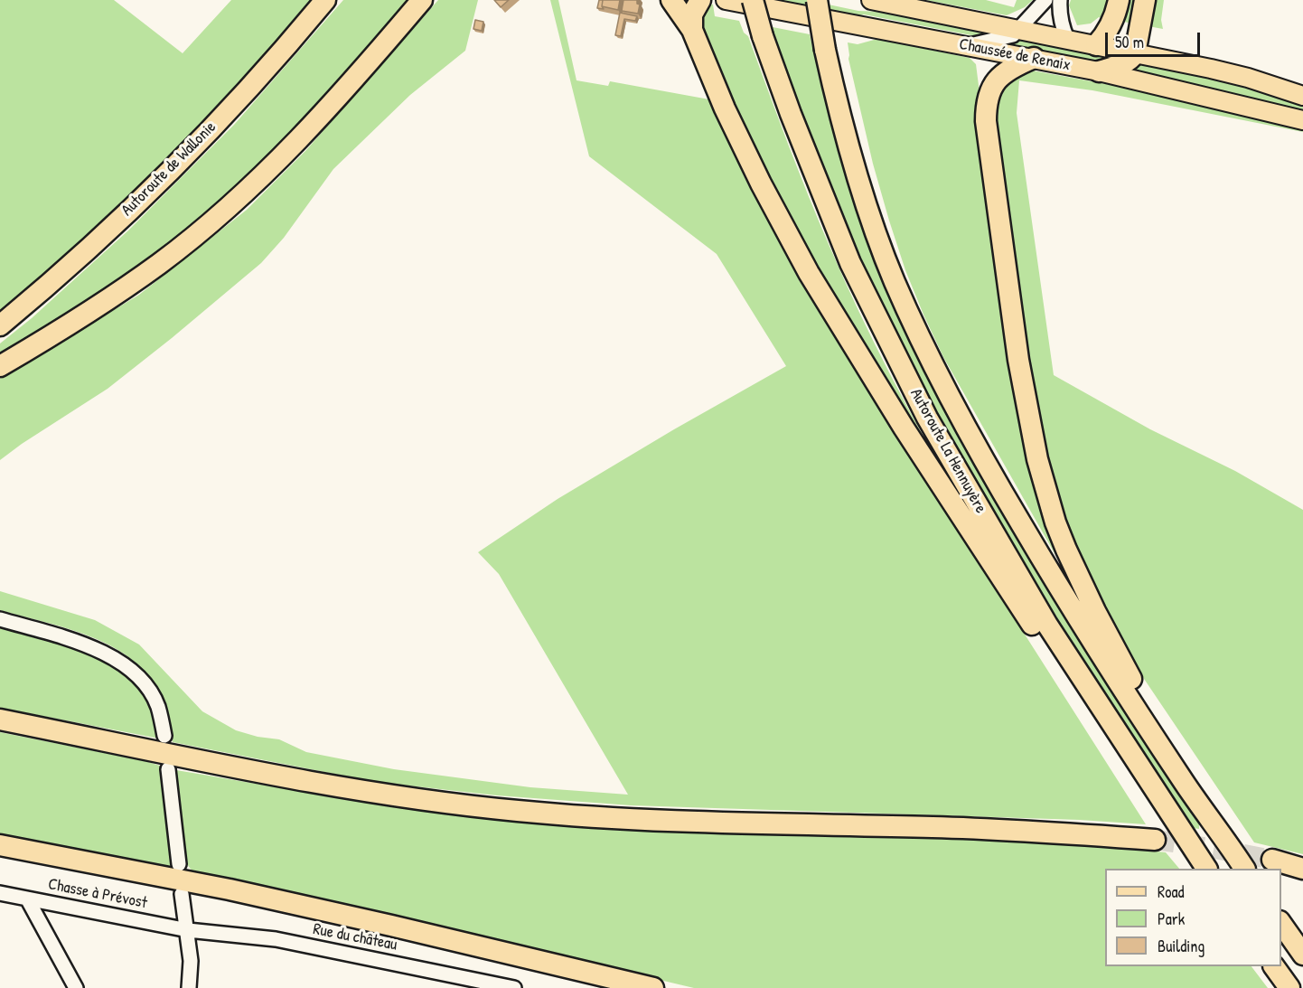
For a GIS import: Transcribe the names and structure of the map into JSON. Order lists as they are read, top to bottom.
{
  "streets": {
    "highway": ["Autoroute de Wallonie", "Autoroute La Hennuyère"],
    "main road": ["Chaussée de Renaix"],
    "street": ["Chasse à Prévost", "Rue du château"]
  },
  "crossings": [
    ["Chasse à Prévost", "Rue du château"]
  ],
  "legend": ["Road", "Park", "Building"],
  "scale_bar": "50 m"
}
